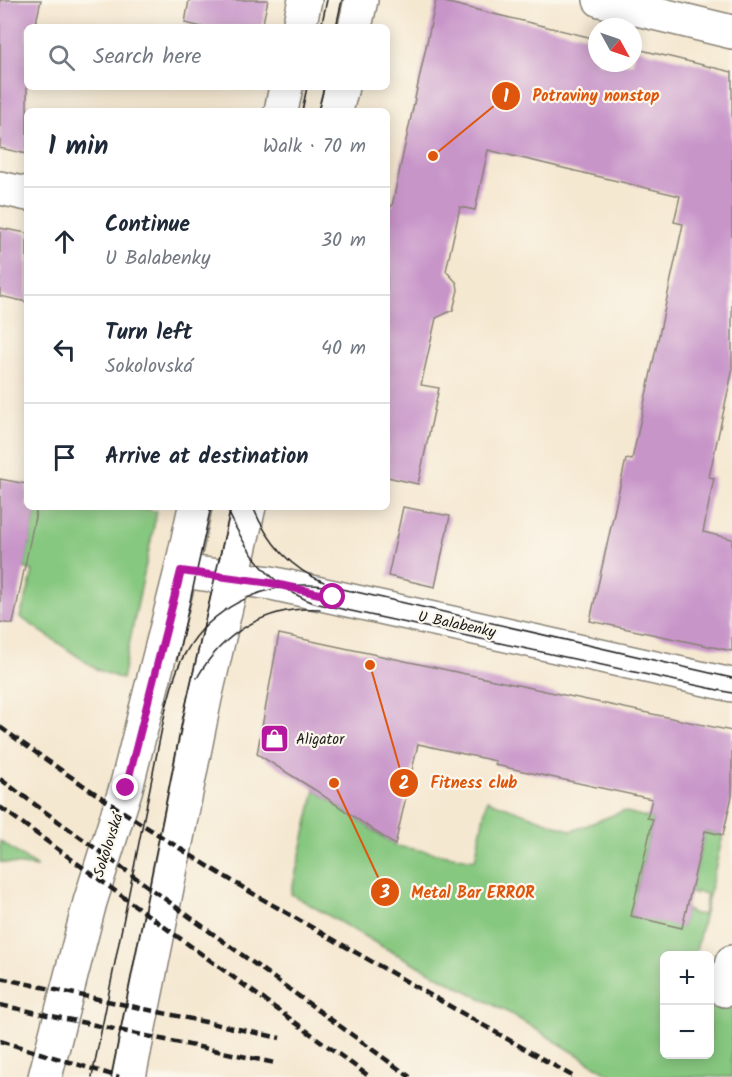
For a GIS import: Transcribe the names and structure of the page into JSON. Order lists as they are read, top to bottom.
{
  "streets": {
    "main road": ["U Balabenky", "Sokolovská"]
  },
  "crossings": [
    ["U Balabenky", "Sokolovská"]
  ],
  "places": {
    "other": ["Potraviny nonstop", "Fitness club", "Metal Bar ERROR"],
    "shop": ["Aligator"]
  },
  "north": "bottom right",
  "page": {
    "search": "Search here",
    "heading": ["1 min", "Walk · 70 m"],
    "list": [
      ["Continue", "U Balabenky", "30 m"],
      ["Turn left", "Sokolovská", "40 m"],
      "Arrive at destination"
    ],
    "map_buttons": ["+", "−"]
  }
}
